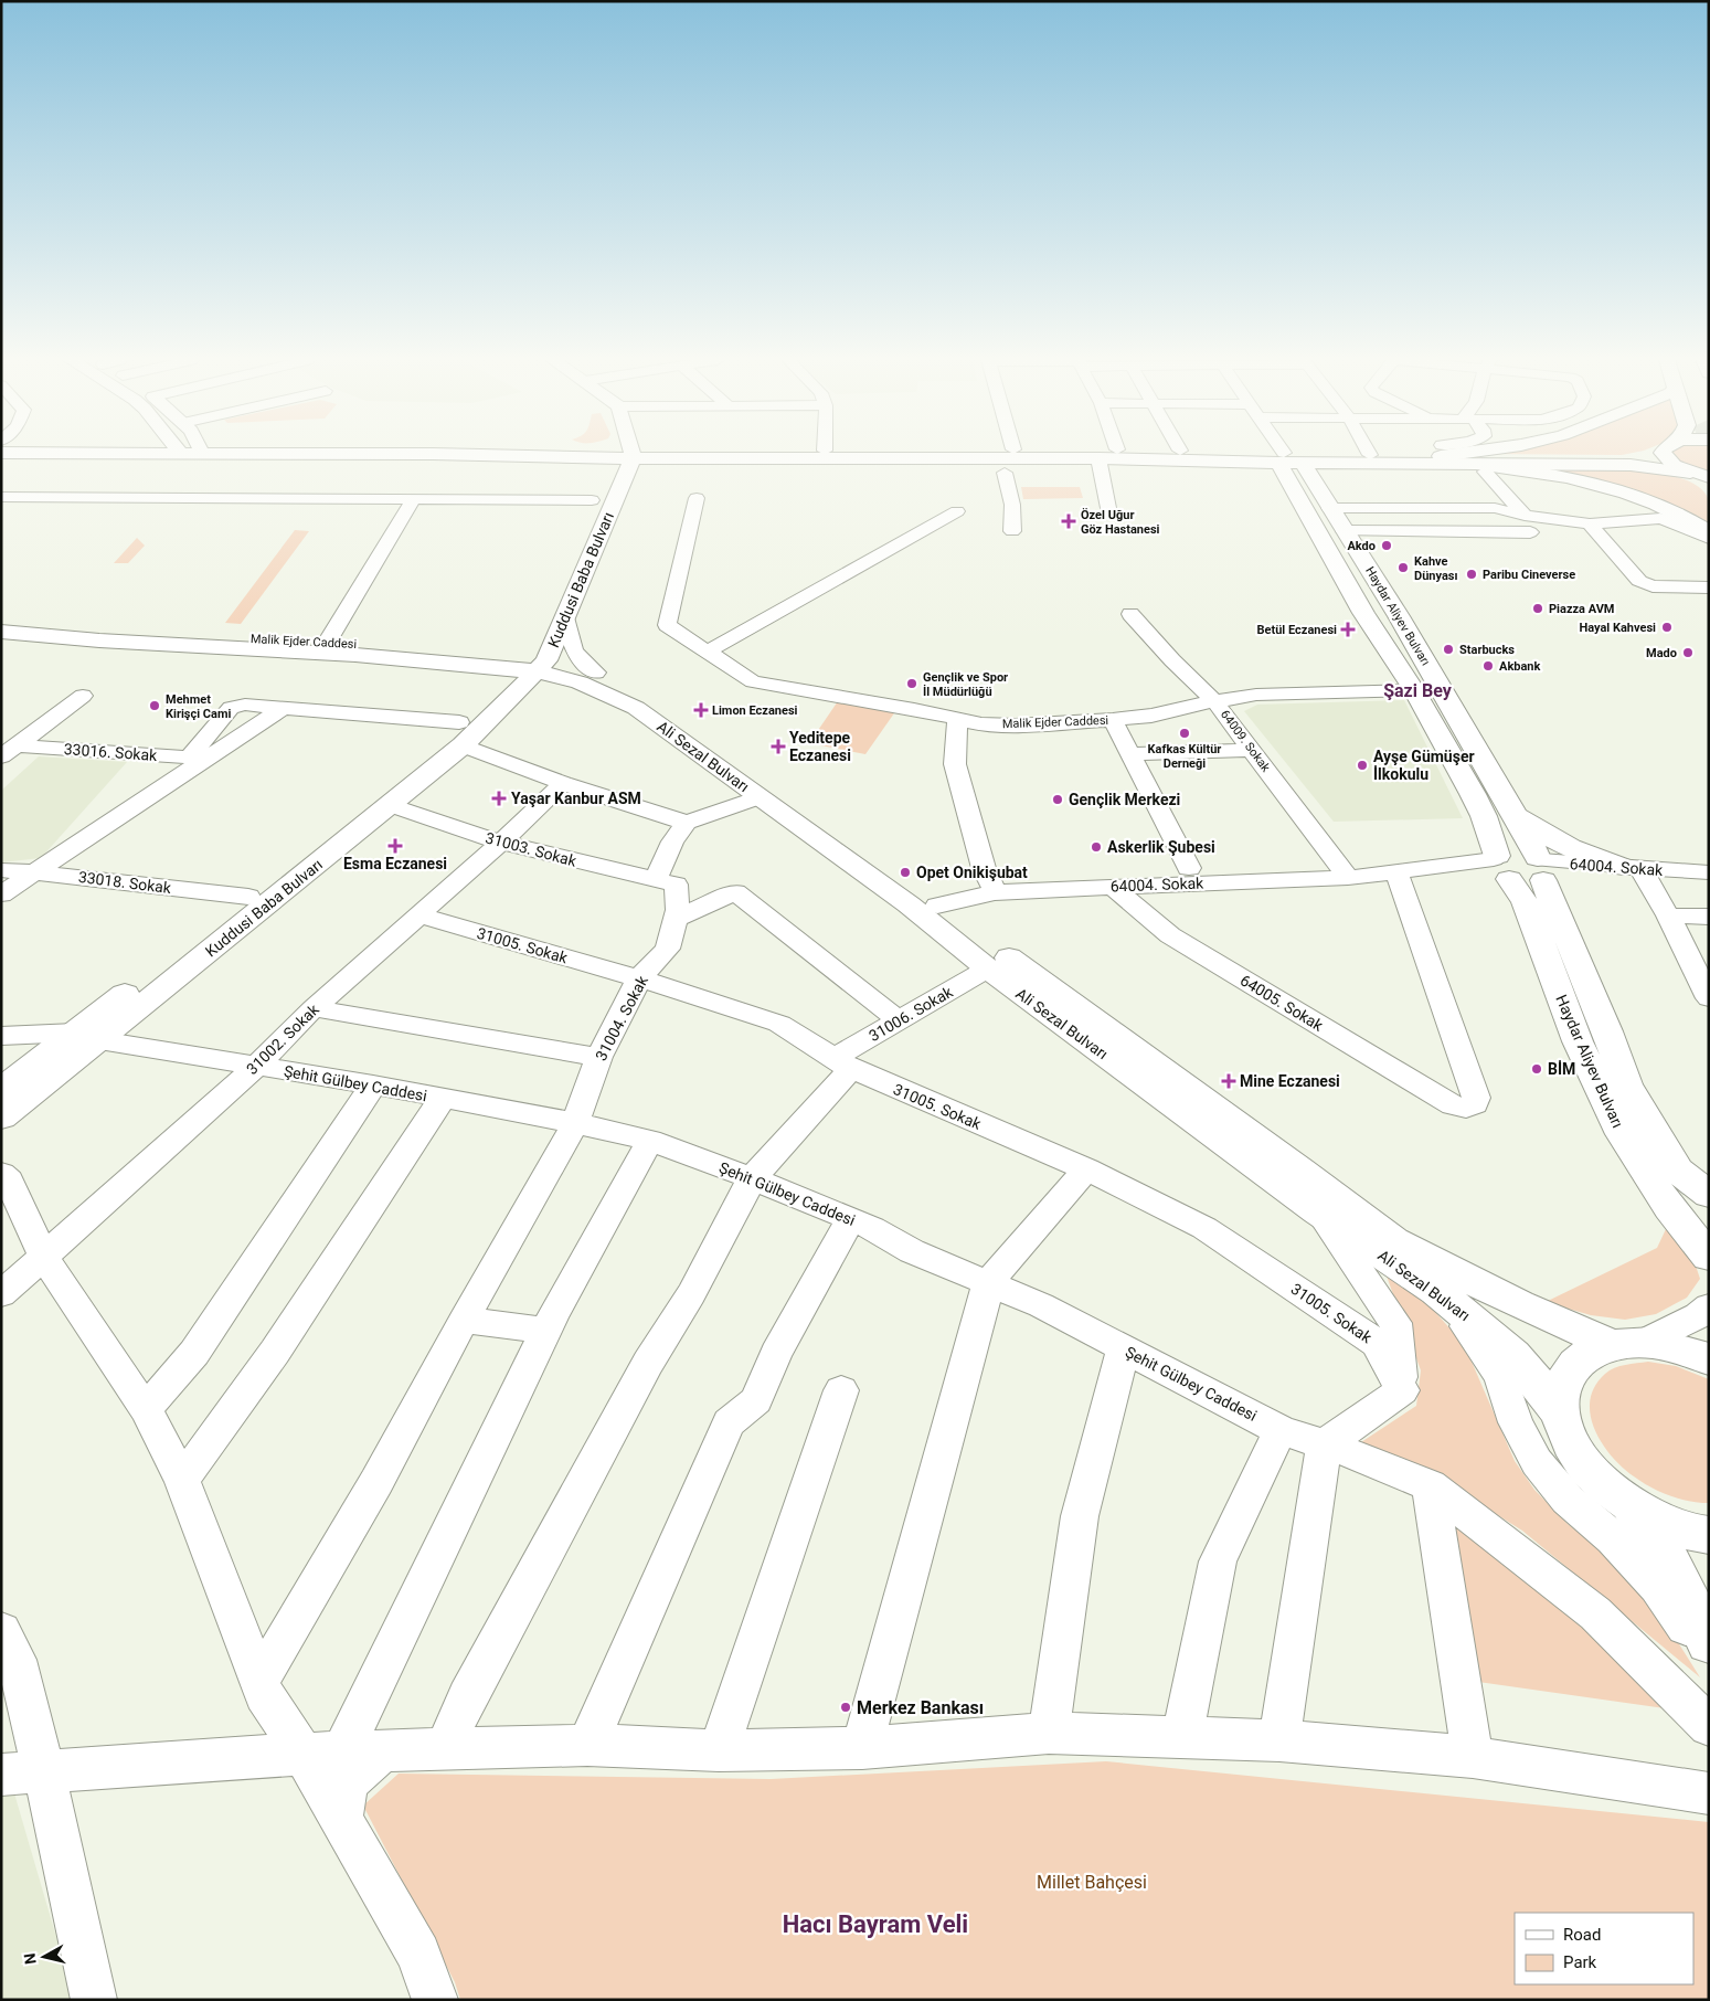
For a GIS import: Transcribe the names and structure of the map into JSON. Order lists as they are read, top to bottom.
{
  "streets": {
    "main road": [
      "Kuddusi Baba Bulvarı",
      "Haydar Aliyev Bulvarı",
      "Malik Ejder Caddesi",
      "Ali Sezal Bulvarı"
    ],
    "street": [
      "64009. Sokak",
      "33016. Sokak",
      "31003. Sokak",
      "64004. Sokak",
      "33018. Sokak",
      "31005. Sokak",
      "64005. Sokak",
      "31006. Sokak",
      "31004. Sokak",
      "31002. Sokak",
      "Şehit Gülbey Caddesi"
    ]
  },
  "crossings": [
    ["Kuddusi Baba Bulvarı", "Malik Ejder Caddesi"],
    ["Kuddusi Baba Bulvarı", "Ali Sezal Bulvarı"],
    ["Kuddusi Baba Bulvarı", "31003. Sokak"],
    ["Kuddusi Baba Bulvarı", "33018. Sokak"],
    ["Kuddusi Baba Bulvarı", "Şehit Gülbey Caddesi"],
    ["Haydar Aliyev Bulvarı", "Malik Ejder Caddesi"],
    ["Haydar Aliyev Bulvarı", "64004. Sokak"],
    ["Malik Ejder Caddesi", "64009. Sokak"],
    ["Malik Ejder Caddesi", "Ali Sezal Bulvarı"],
    ["64009. Sokak", "64004. Sokak"],
    ["Ali Sezal Bulvarı", "64004. Sokak"],
    ["Ali Sezal Bulvarı", "31006. Sokak"],
    ["31003. Sokak", "31004. Sokak"],
    ["31003. Sokak", "31002. Sokak"],
    ["64004. Sokak", "64005. Sokak"],
    ["31005. Sokak", "31006. Sokak"],
    ["31005. Sokak", "31004. Sokak"],
    ["31005. Sokak", "31002. Sokak"],
    ["31006. Sokak", "Şehit Gülbey Caddesi"],
    ["31004. Sokak", "Şehit Gülbey Caddesi"],
    ["31002. Sokak", "Şehit Gülbey Caddesi"]
  ],
  "districts": ["Şazi Bey", "Hacı Bayram Veli"],
  "parks": ["Millet Bahçesi"],
  "places": {
    "health": [
      "Özel Uğur Göz Hastanesi",
      "Betül Eczanesi",
      "Limon Eczanesi",
      "Yeditepe Eczanesi",
      "Yaşar Kanbur ASM",
      "Esma Eczanesi",
      "Mine Eczanesi"
    ],
    "other": [
      "Akdo",
      "Kahve Dünyası",
      "Paribu Cineverse",
      "Piazza AVM",
      "Hayal Kahvesi",
      "Starbucks",
      "Mado",
      "Akbank",
      "Gençlik ve Spor İl Müdürlüğü",
      "Mehmet Kirişçi Cami",
      "Kafkas Kültür Derneği",
      "Ayşe Gümüşer İlkokulu",
      "Gençlik Merkezi",
      "Askerlik Şubesi",
      "Opet Onikişubat",
      "BİM",
      "Merkez Bankası"
    ]
  },
  "legend": ["Road", "Park"],
  "north": "left"
}
